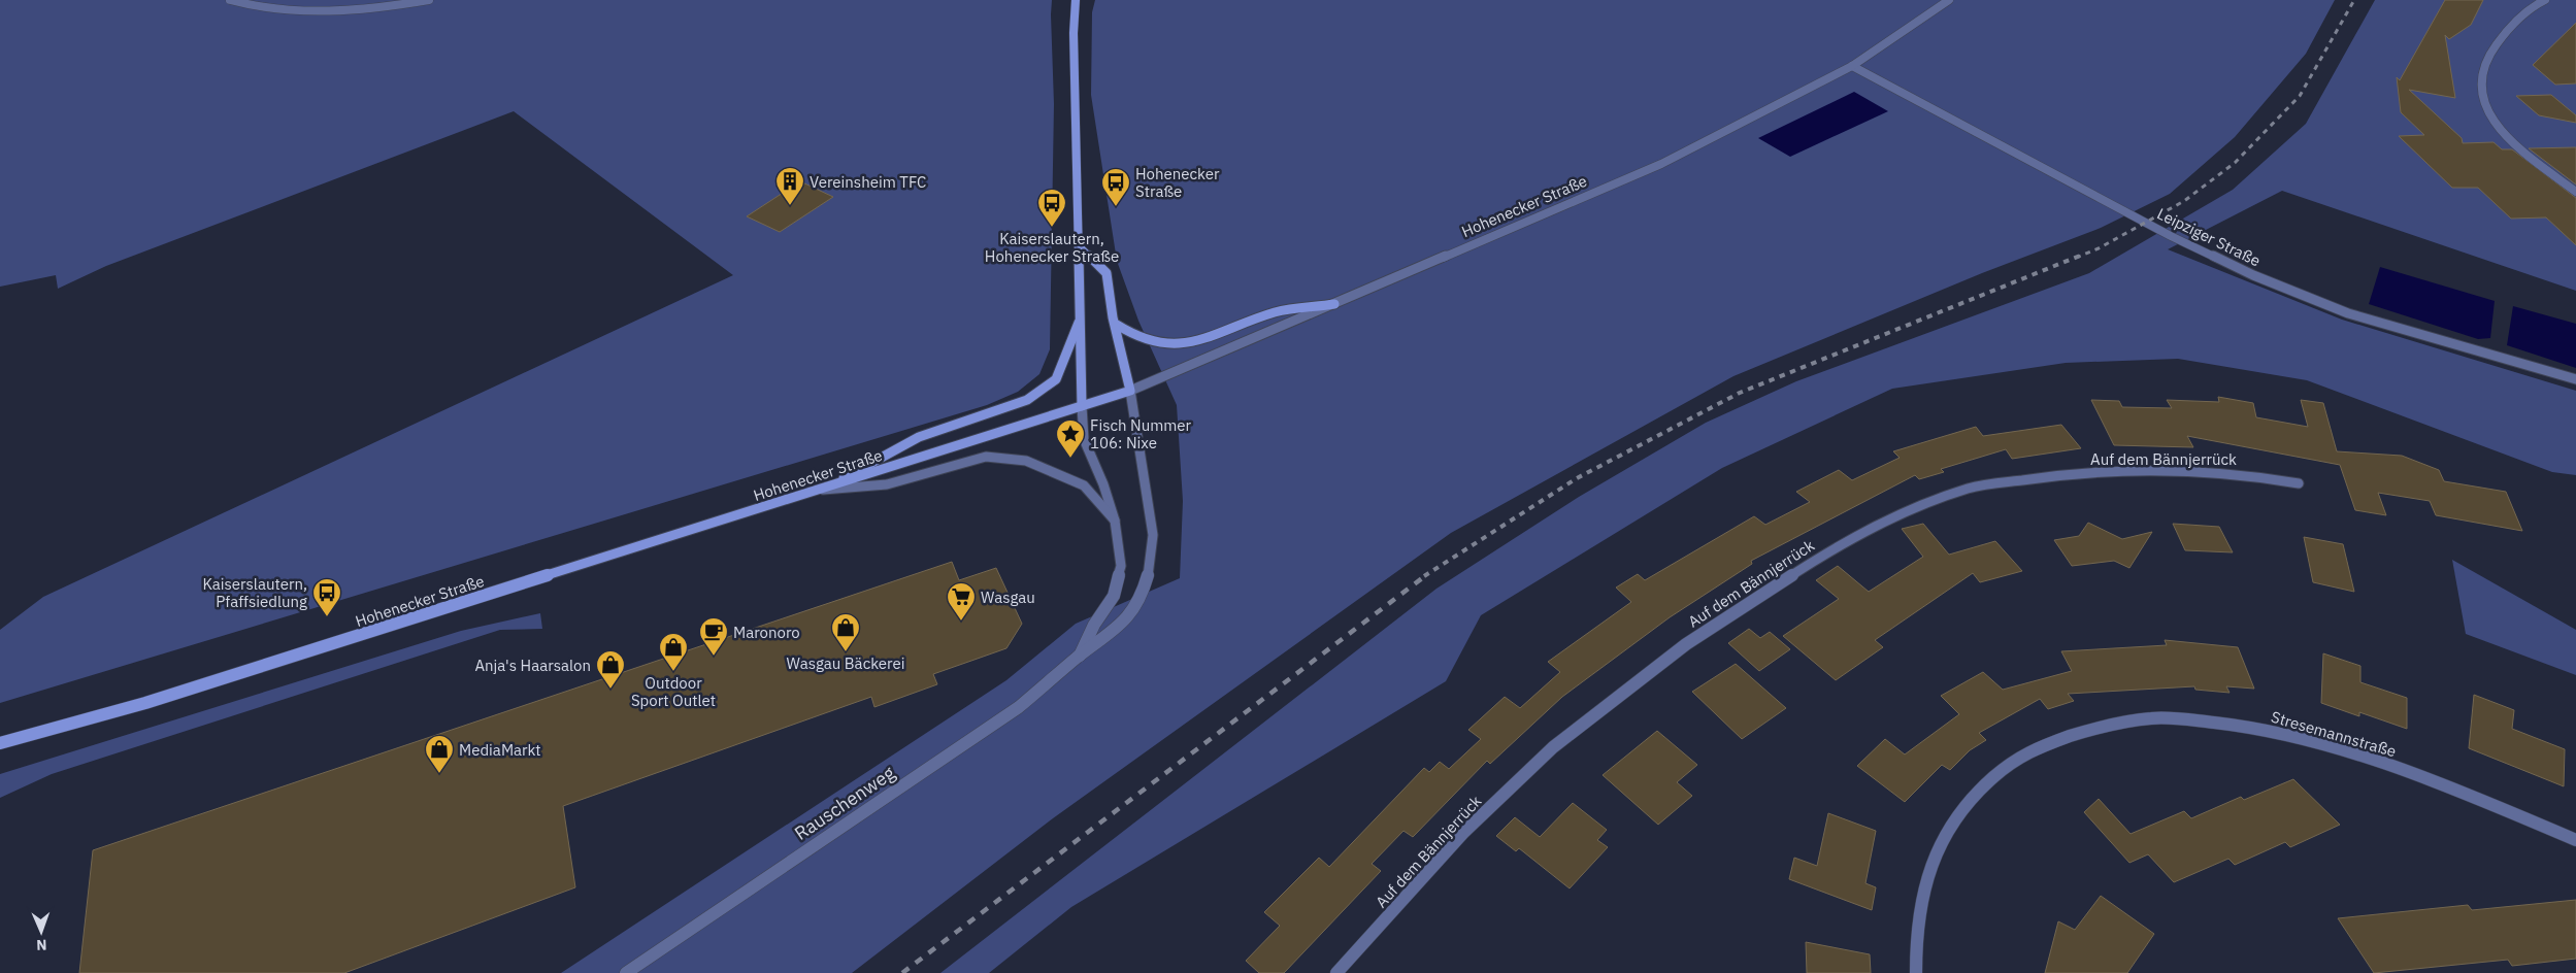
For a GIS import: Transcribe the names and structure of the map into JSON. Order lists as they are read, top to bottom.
{
  "streets": {
    "main road": ["Hohenecker Straße"],
    "street": [
      "Leipziger Straße",
      "Auf dem Bännjerrück",
      "Stresemannstraße",
      "Rauschenweg"
    ]
  },
  "crossings": [
    ["Hohenecker Straße", "Leipziger Straße"],
    ["Hohenecker Straße", "Rauschenweg"]
  ],
  "places": {
    "building": ["Vereinsheim TFC"],
    "bus stop": ["Hohenecker Straße", "Kaiserslautern, Hohenecker Straße", "Kaiserslautern, Pfaffsiedlung"],
    "place": ["Fisch Nummer 106: Nixe"],
    "supermarket": ["Wasgau"],
    "shop": [
      "Wasgau Bäckerei",
      "Outdoor Sport Outlet",
      "Anja's Haarsalon",
      "MediaMarkt"
    ],
    "cafe": ["Maronoro"]
  },
  "north": "bottom"
}
